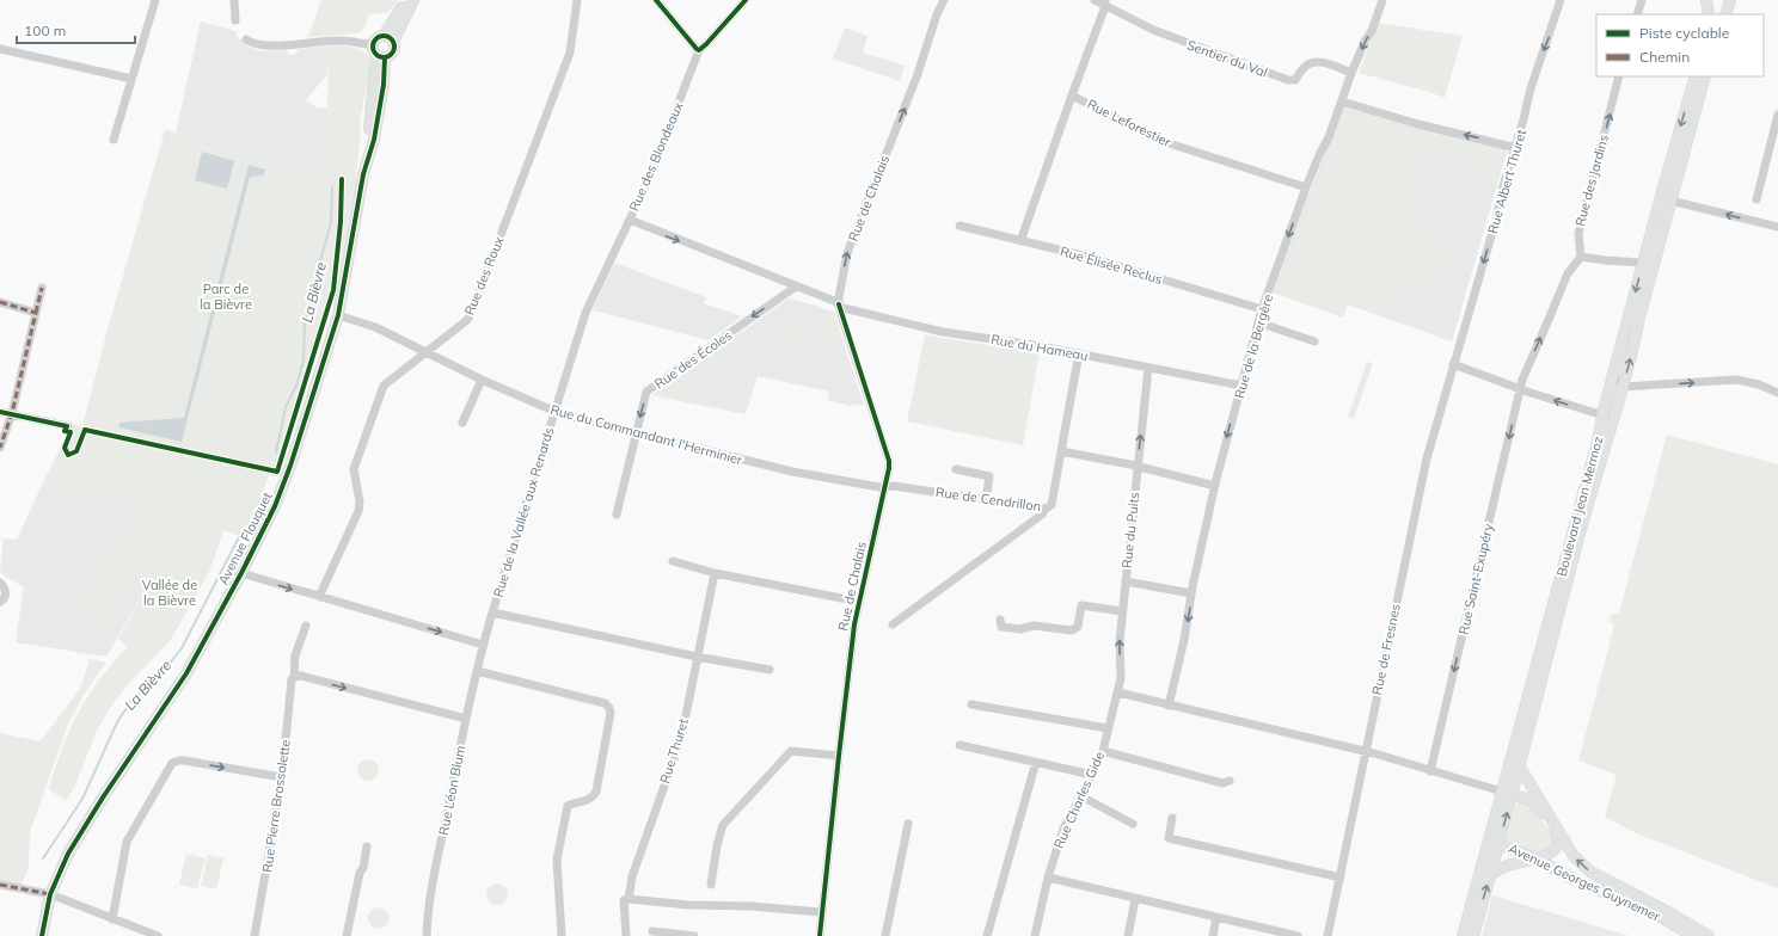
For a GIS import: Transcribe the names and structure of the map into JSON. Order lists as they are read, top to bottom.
{
  "streets": {
    "main road": ["Boulevard Jean Mermoz", "Avenue Flouquet", "Avenue Georges Guynemer"],
    "street": [
      "Sentier du Val",
      "Rue Leforestier",
      "Rue des Blondeaux",
      "Rue des Jardins",
      "Rue Albert Thuret",
      "Rue de Chalais",
      "Rue Élisée Reclus",
      "Rue des Roux",
      "Rue de la Bergère",
      "Rue du Hameau",
      "Rue des Écoles",
      "Rue du Commandant l'Herminier",
      "Rue de Cendrillon",
      "Rue de la Vallée aux Renards",
      "Rue du Puits",
      "Rue Saint-Exupéry",
      "Rue de Fresnes",
      "Rue Thuret",
      "Rue Léon Blum",
      "Rue Charles Gide",
      "Rue Pierre Brossolette"
    ]
  },
  "crossings": [
    ["Sentier du Val", "Rue Leforestier"],
    ["Sentier du Val", "Rue de la Bergère"],
    ["Rue Leforestier", "Rue de la Bergère"],
    ["Rue des Blondeaux", "Rue de Chalais"],
    ["Rue des Blondeaux", "Rue du Hameau"],
    ["Rue des Blondeaux", "Rue des Écoles"],
    ["Rue des Blondeaux", "Rue de la Vallée aux Renards"],
    ["Rue Albert Thuret", "Rue de Fresnes"],
    ["Rue de Chalais", "Rue du Hameau"],
    ["Rue de Chalais", "Rue du Commandant l'Herminier"],
    ["Rue de Chalais", "Rue de Cendrillon"],
    ["Rue Élisée Reclus", "Rue de la Bergère"],
    ["Rue des Roux", "Rue du Commandant l'Herminier"],
    ["Rue de la Bergère", "Rue du Hameau"],
    ["Rue du Hameau", "Rue de Cendrillon"],
    ["Rue du Hameau", "Rue du Puits"],
    ["Rue des Écoles", "Rue du Commandant l'Herminier"],
    ["Rue du Commandant l'Herminier", "Rue de Cendrillon"],
    ["Rue du Commandant l'Herminier", "Rue de la Vallée aux Renards"],
    ["Rue du Commandant l'Herminier", "Avenue Flouquet"],
    ["Boulevard Jean Mermoz", "Avenue Georges Guynemer"],
    ["Rue de la Vallée aux Renards", "Rue Léon Blum"],
    ["Rue du Puits", "Rue Charles Gide"]
  ],
  "one_way": [
    "Rue des Blondeaux",
    "Rue des Jardins",
    "Rue Albert Thuret",
    "Rue de la Bergère",
    "Rue des Écoles",
    "Rue du Puits",
    "Rue Saint-Exupéry"
  ],
  "water": ["La Bièvre"],
  "parks": ["Parc de la Bièvre", "Vallée de la Bièvre"],
  "legend": ["Piste cyclable", "Chemin"],
  "scale_bar": "100 m"
}
